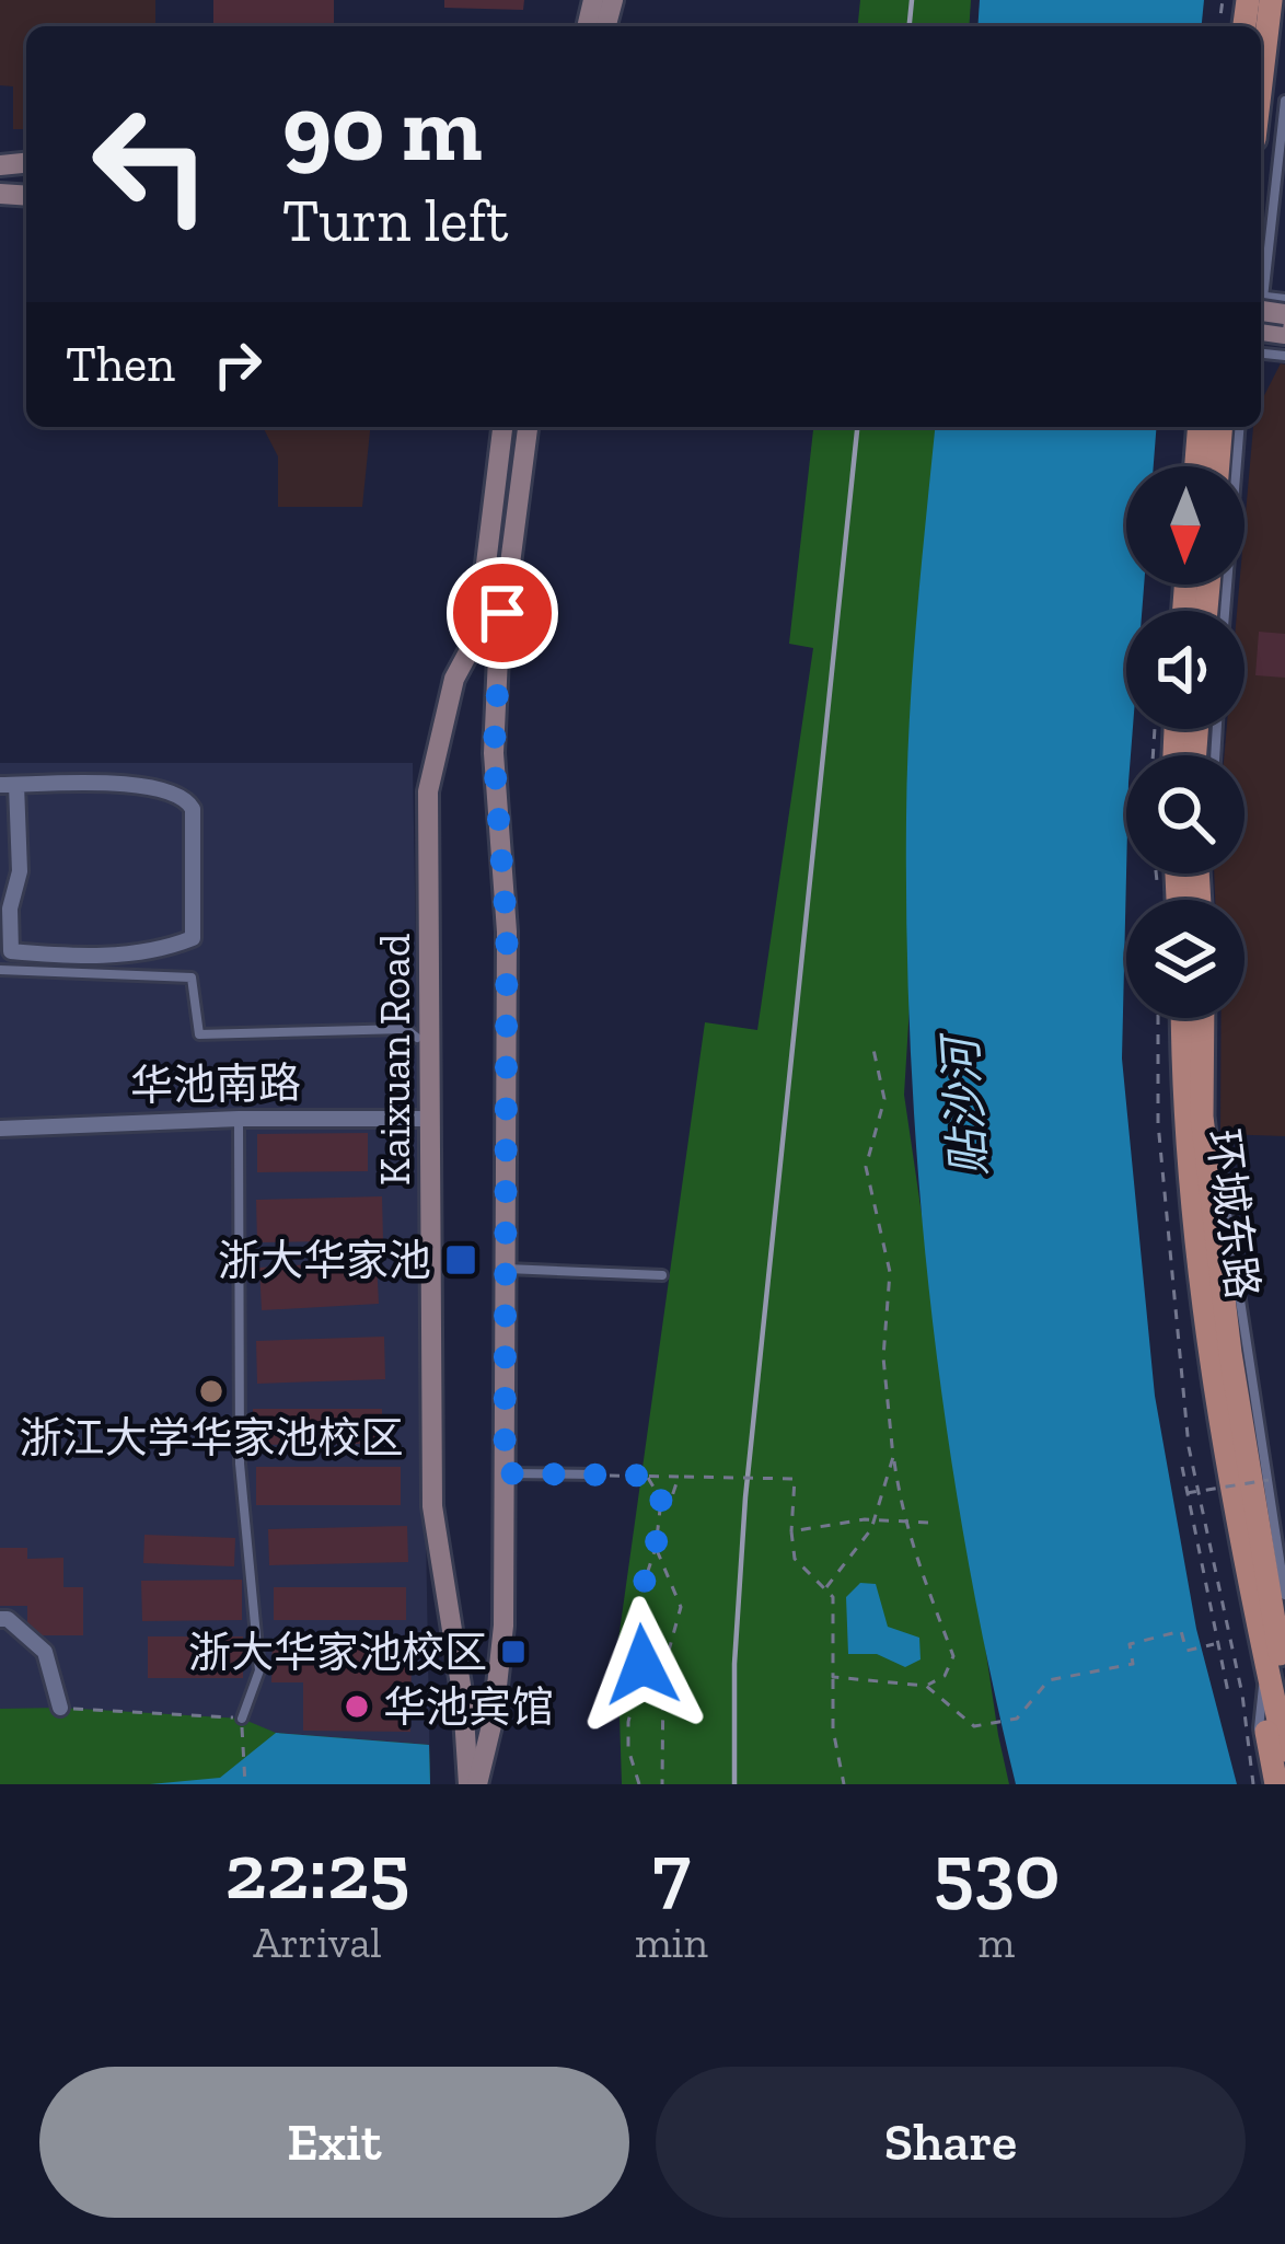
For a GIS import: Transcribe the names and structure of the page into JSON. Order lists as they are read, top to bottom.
{
  "streets": {
    "main road": ["Kaixuan Road", "环城东路"],
    "street": ["华池南路"]
  },
  "crossings": [
    ["Kaixuan Road", "华池南路"]
  ],
  "water": ["贴沙河"],
  "places": {
    "transit": ["浙大华家池", "浙大华家池校区"],
    "other": ["浙江大学华家池校区", "华池宾馆"]
  },
  "north": "bottom",
  "page": {
    "turn": ["90 m", "Turn left"],
    "then": "Then",
    "eta": [
      "22:25",
      "Arrival",
      "7",
      "min",
      "530",
      "m"
    ],
    "buttons": ["Exit", "Share"]
  }
}
